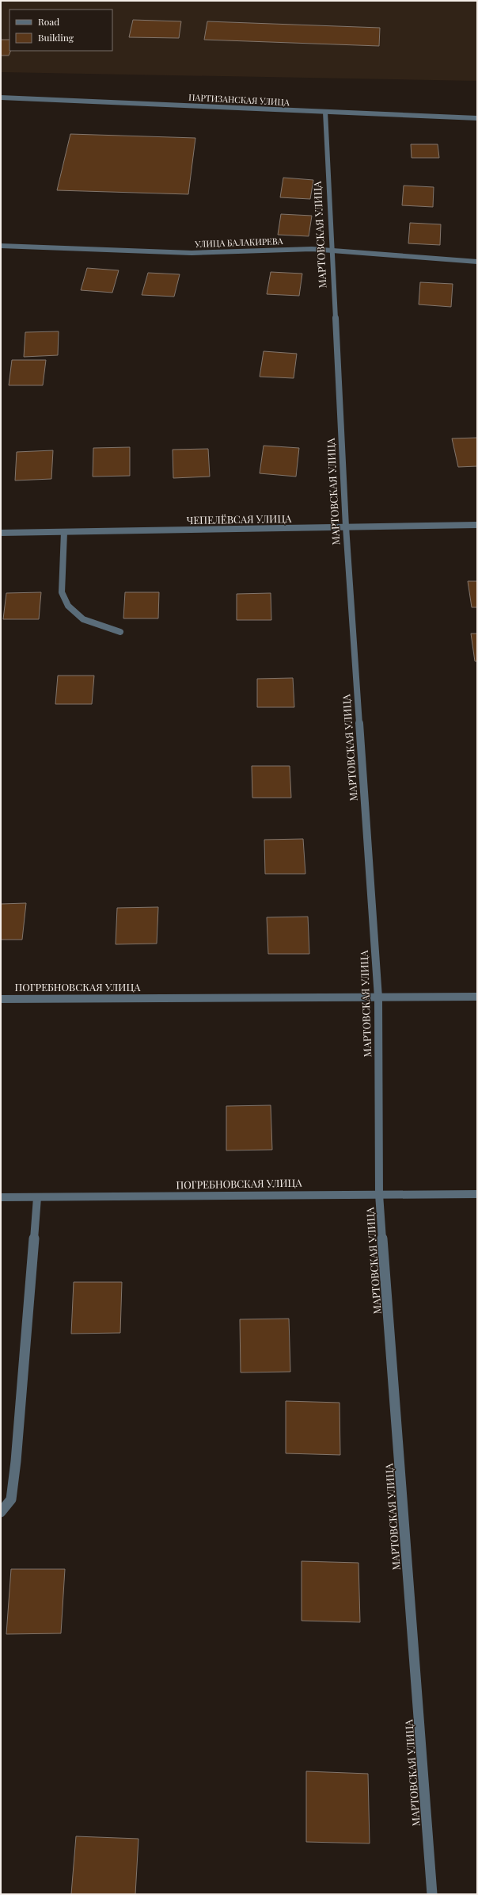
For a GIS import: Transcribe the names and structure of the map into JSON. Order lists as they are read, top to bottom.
{
  "streets": {
    "street": [
      "ПАРТИЗАНСКАЯ УЛИЦА",
      "МАРТОВСКАЯ УЛИЦА",
      "УЛИЦА БАЛАКИРЕВА",
      "ЧЕПЕЛЁВСАЯ УЛИЦА",
      "ПОГРЕБНОВСКАЯ УЛИЦА"
    ]
  },
  "crossings": [
    ["ПАРТИЗАНСКАЯ УЛИЦА", "МАРТОВСКАЯ УЛИЦА"],
    ["МАРТОВСКАЯ УЛИЦА", "УЛИЦА БАЛАКИРЕВА"],
    ["МАРТОВСКАЯ УЛИЦА", "ЧЕПЕЛЁВСАЯ УЛИЦА"],
    ["МАРТОВСКАЯ УЛИЦА", "ПОГРЕБНОВСКАЯ УЛИЦА"]
  ],
  "legend": ["Road", "Building"]
}
